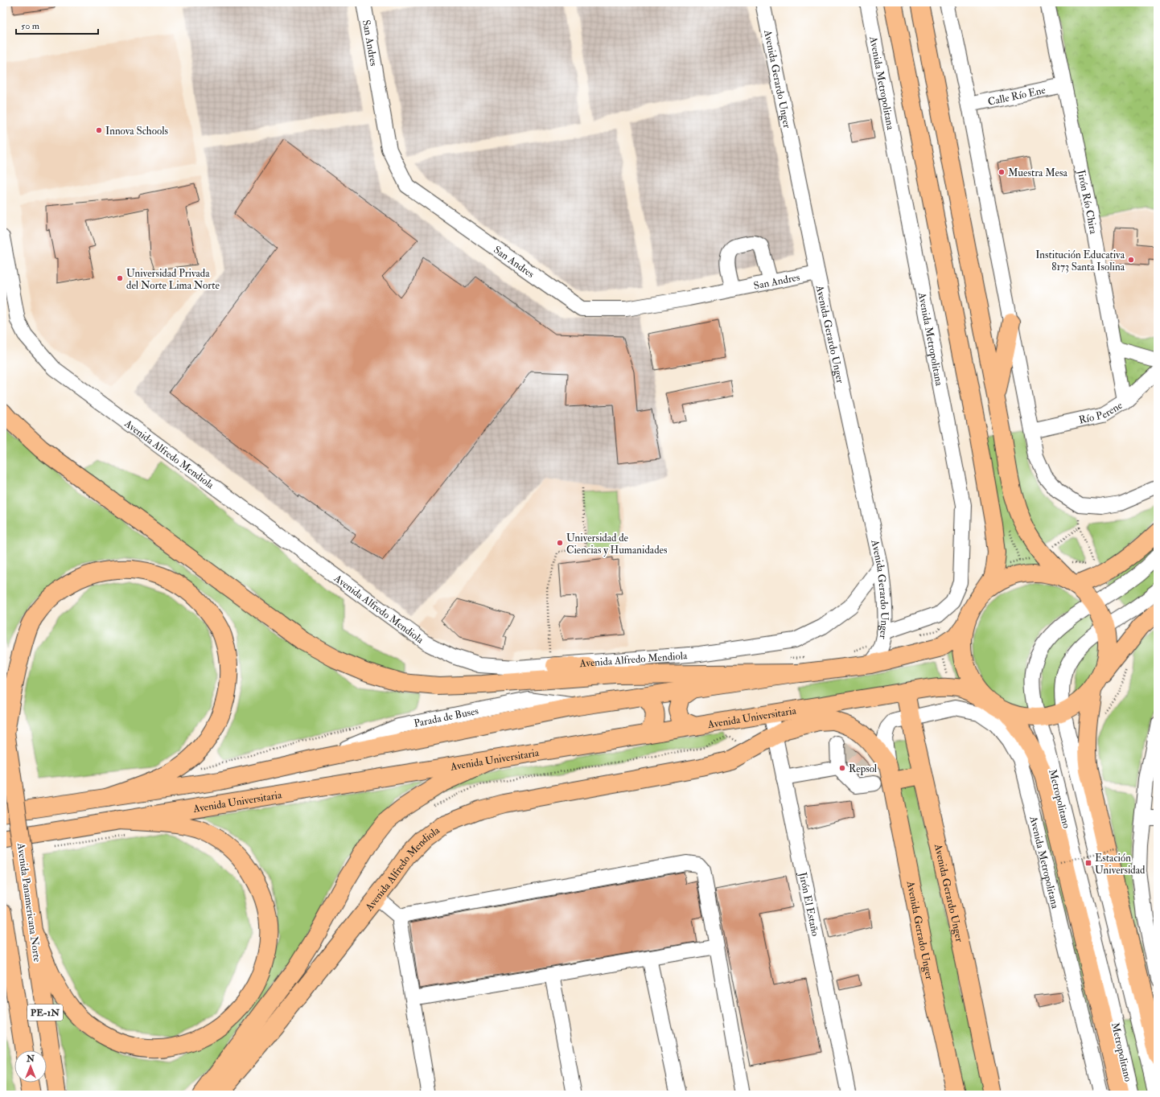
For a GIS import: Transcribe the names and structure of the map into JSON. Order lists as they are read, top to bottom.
{
  "streets": {
    "main road": [
      "Avenida Gerardo Unger",
      "Avenida Metropolitana",
      "Avenida Alfredo Mendiola",
      "Avenida Universitaria",
      "Avenida Panamericana Norte",
      "Avenida Gerrado Unger",
      "PE-1N"
    ],
    "street": [
      "San Andres",
      "Calle Río Ene",
      "Jirón Río Chira",
      "Río Perene",
      "Metropolitano",
      "Jirón El Estaño"
    ]
  },
  "crossings": [
    ["San Andres", "Avenida Gerardo Unger"],
    ["Avenida Gerardo Unger", "Avenida Metropolitana"],
    ["Avenida Gerardo Unger", "Avenida Alfredo Mendiola"],
    ["Avenida Gerardo Unger", "Avenida Universitaria"],
    ["Avenida Gerardo Unger", "Avenida Gerrado Unger"],
    ["Avenida Metropolitana", "Avenida Gerrado Unger"],
    ["Calle Río Ene", "Jirón Río Chira"],
    ["Jirón Río Chira", "Río Perene"],
    ["Avenida Alfredo Mendiola", "Jirón El Estaño"],
    ["Avenida Alfredo Mendiola", "Avenida Gerrado Unger"],
    ["Avenida Universitaria", "Jirón El Estaño"],
    ["Avenida Universitaria", "Avenida Gerrado Unger"]
  ],
  "places": {
    "other": [
      "Innova Schools",
      "Muestra Mesa",
      "Institución Educativa 8173 Santa Isolina",
      "Universidad Privada del Norte Lima Norte",
      "Universidad de Ciencias y Humanidades",
      "Repsol"
    ],
    "transit": ["Estación Universidad"]
  },
  "scale_bar": "50 m",
  "north": "top"
}
